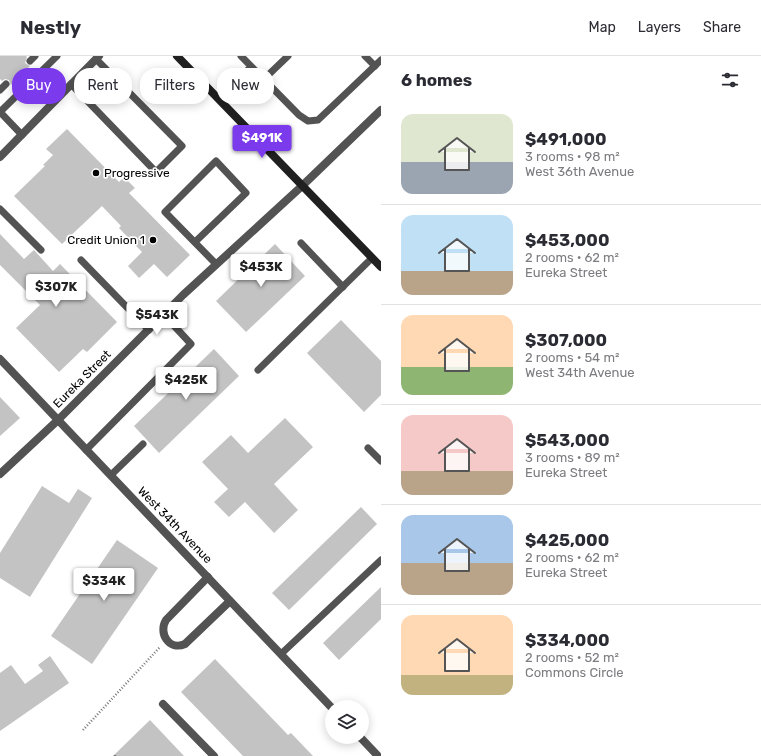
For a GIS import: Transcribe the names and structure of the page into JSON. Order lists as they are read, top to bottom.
{
  "streets": {
    "street": ["Eureka Street", "West 34th Avenue"]
  },
  "crossings": [
    ["Eureka Street", "West 34th Avenue"]
  ],
  "places": ["Progressive", "Credit Union 1"],
  "page": {
    "header": "Nestly",
    "nav": ["Map", "Layers", "Share"],
    "heading": "6 homes",
    "chip": [
      "Buy",
      "Rent",
      "Filters",
      "New"
    ],
    "list": [
      {
        "name": "$491,000",
        "note": "3 rooms · 98 m² · West 36th Avenue"
      },
      {
        "name": "$453,000",
        "note": "2 rooms · 62 m² · Eureka Street"
      },
      {
        "name": "$307,000",
        "note": "2 rooms · 54 m² · West 34th Avenue"
      },
      {
        "name": "$543,000",
        "note": "3 rooms · 89 m² · Eureka Street"
      },
      {
        "name": "$425,000",
        "note": "2 rooms · 62 m² · Eureka Street"
      },
      {
        "name": "$334,000",
        "note": "2 rooms · 52 m² · Commons Circle"
      }
    ],
    "price": [
      "$491K",
      "$453K",
      "$307K",
      "$543K",
      "$425K",
      "$334K"
    ]
  }
}
